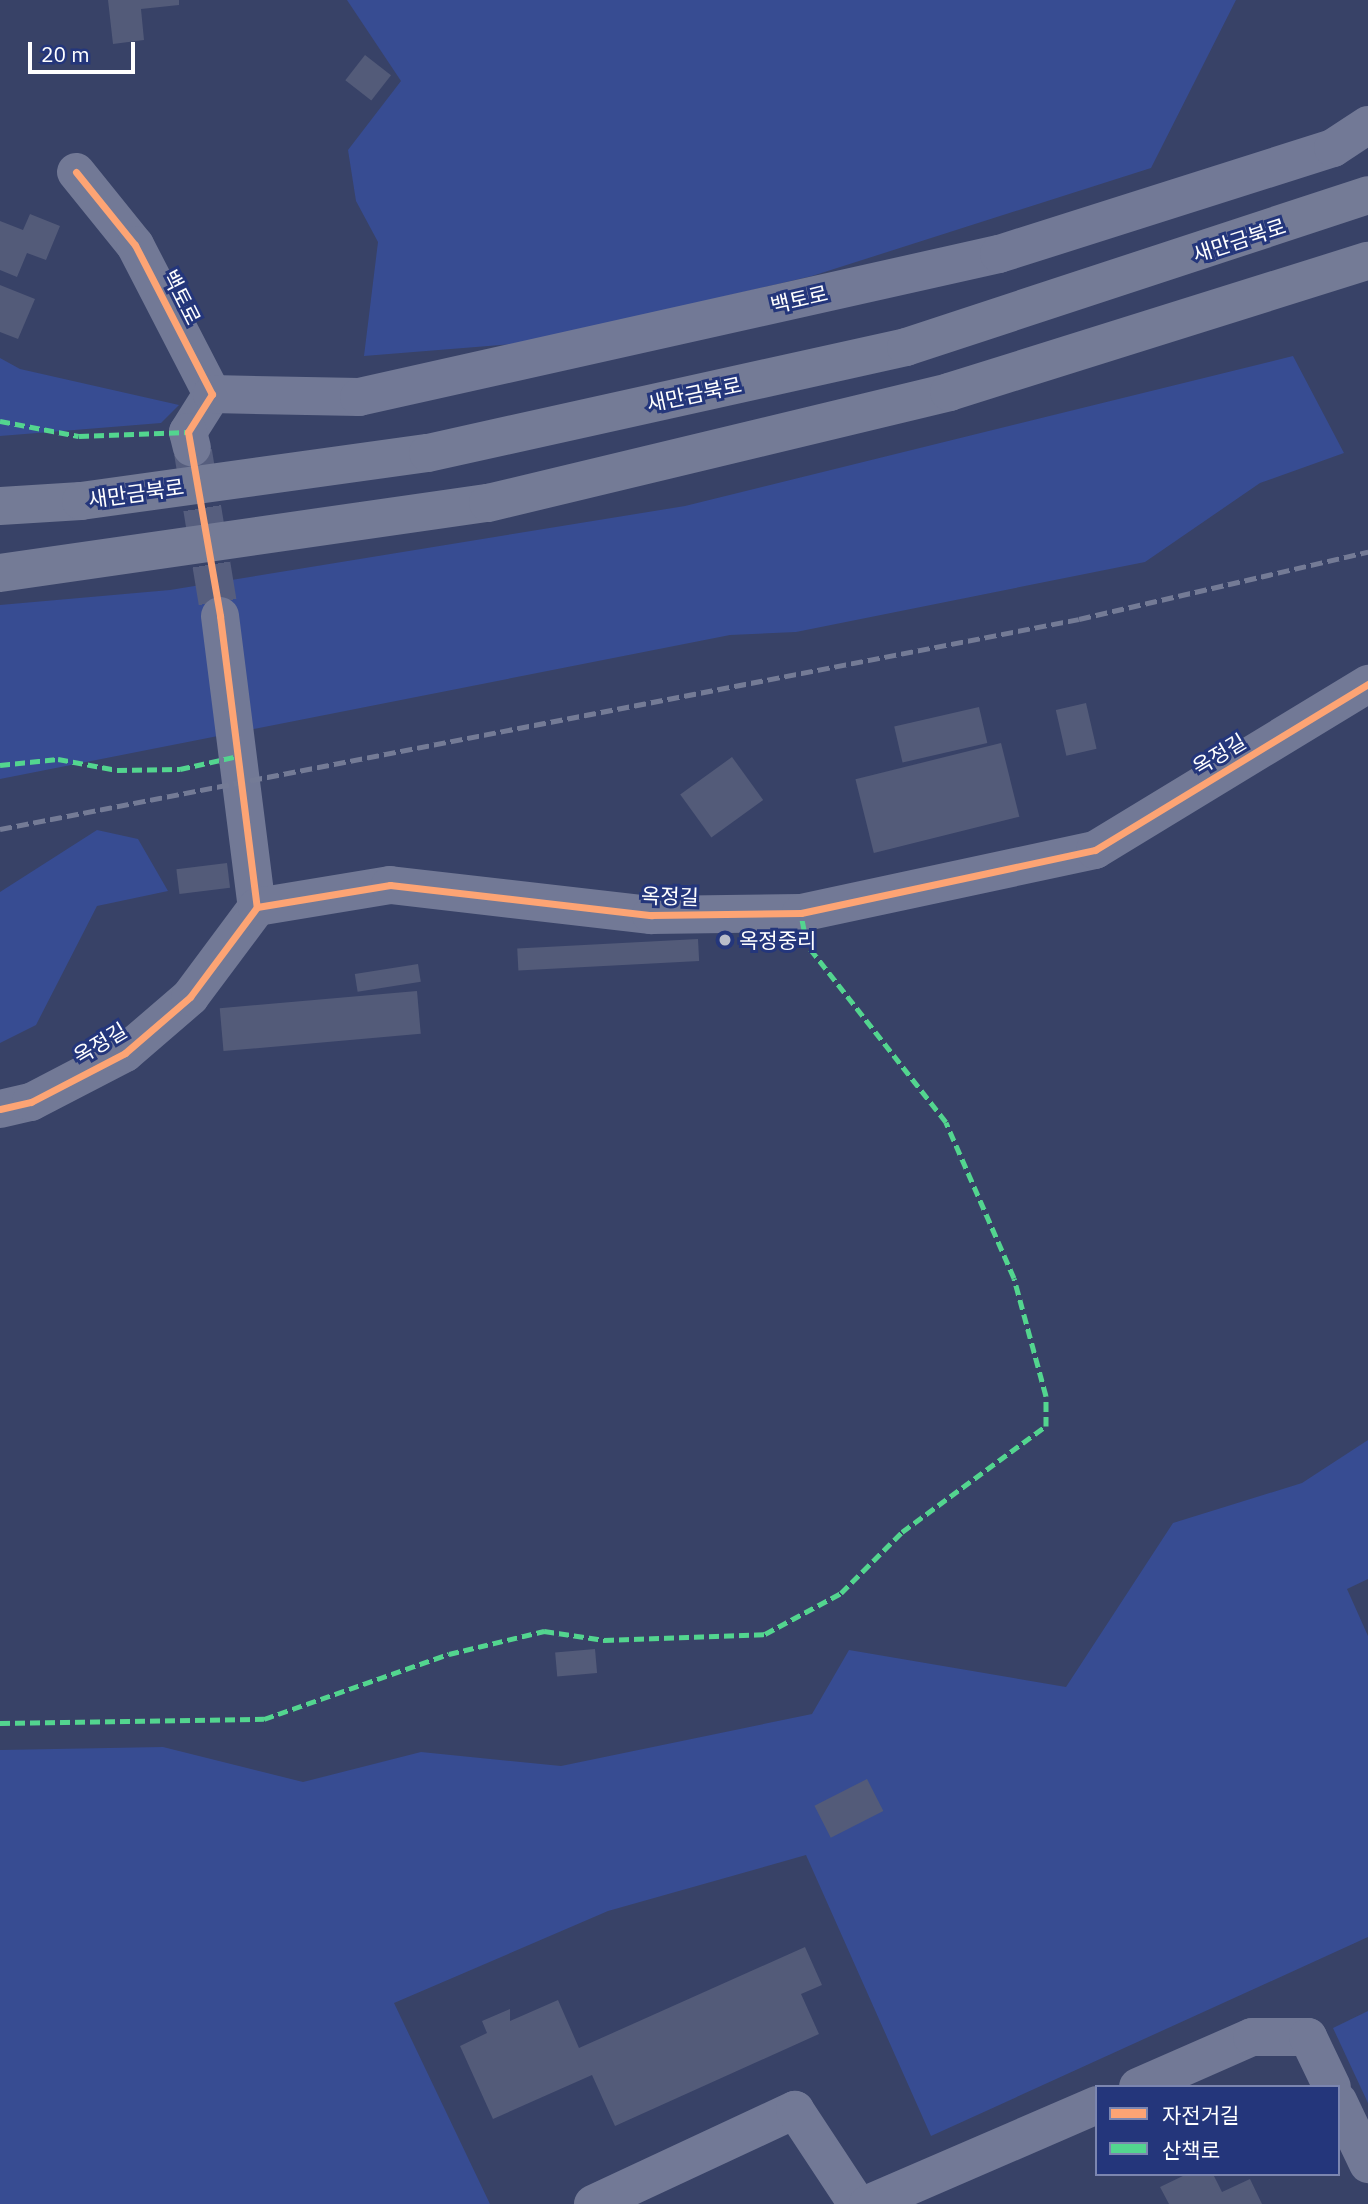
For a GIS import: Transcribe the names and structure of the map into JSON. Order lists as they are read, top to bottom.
{
  "streets": {
    "highway": ["새만금북로"],
    "street": ["백토로", "옥정길"]
  },
  "places": ["옥정중리"],
  "legend": ["자전거길", "산책로"],
  "scale_bar": "20 m"
}
